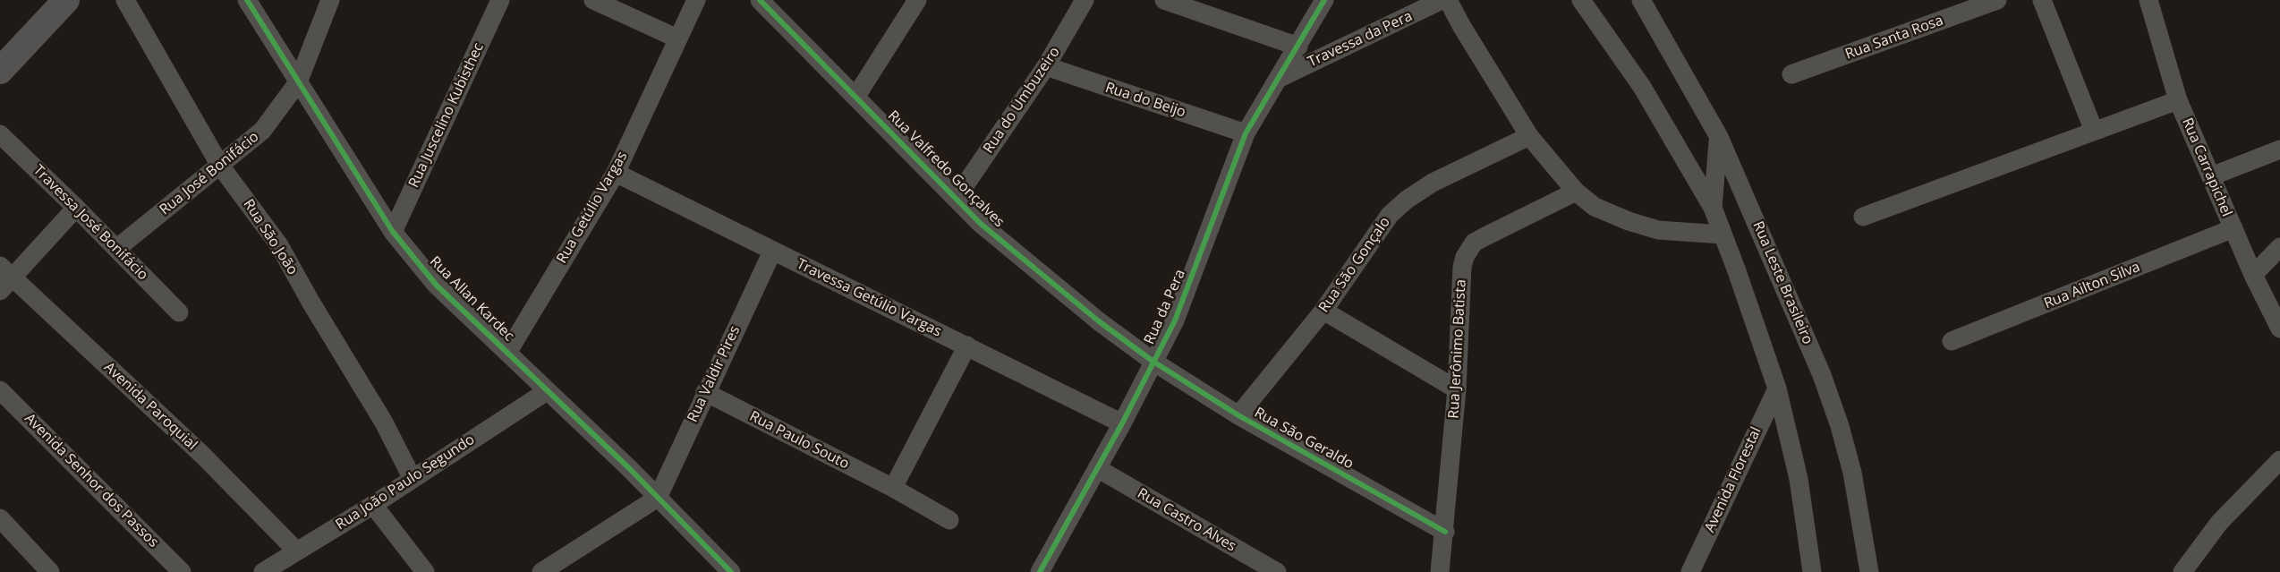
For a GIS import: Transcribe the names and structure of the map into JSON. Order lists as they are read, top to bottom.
{
  "streets": {
    "street": [
      "Rua Santa Rosa",
      "Travessa da Pera",
      "Rua do Umbuzeiro",
      "Rua do Beijo",
      "Rua Juscelino Kubisthec",
      "Rua Carrapichel",
      "Rua Valfredo Gonçalves",
      "Rua José Bonifácio",
      "Rua Getúlio Vargas",
      "Travessa José Bonifácio",
      "Rua São João",
      "Rua São Gonçalo",
      "Rua Leste Brasileiro",
      "Rua Ailton Silva",
      "Travessa Getúlio Vargas",
      "Rua Allan Kardec",
      "Rua da Pera",
      "Rua Jerônimo Batista",
      "Rua Valdir Pires",
      "Avenida Paroquial",
      "Rua São Geraldo",
      "Rua Paulo Souto",
      "Avenida Florestal",
      "Avenida Senhor dos Passos",
      "Rua João Paulo Segundo",
      "Rua Castro Alves"
    ]
  },
  "crossings": [
    ["Travessa da Pera", "Rua da Pera"],
    ["Rua do Umbuzeiro", "Rua do Beijo"],
    ["Rua do Umbuzeiro", "Rua Valfredo Gonçalves"],
    ["Rua do Beijo", "Rua da Pera"],
    ["Rua Juscelino Kubisthec", "Rua Allan Kardec"],
    ["Rua Carrapichel", "Rua Ailton Silva"],
    ["Rua Valfredo Gonçalves", "Rua da Pera"],
    ["Rua Valfredo Gonçalves", "Rua São Geraldo"],
    ["Rua José Bonifácio", "Travessa José Bonifácio"],
    ["Rua José Bonifácio", "Rua São João"],
    ["Rua José Bonifácio", "Rua Allan Kardec"],
    ["Rua Getúlio Vargas", "Travessa Getúlio Vargas"],
    ["Rua Getúlio Vargas", "Rua Allan Kardec"],
    ["Rua São João", "Rua João Paulo Segundo"],
    ["Rua São Gonçalo", "Rua São Geraldo"],
    ["Travessa Getúlio Vargas", "Rua da Pera"],
    ["Travessa Getúlio Vargas", "Rua Valdir Pires"],
    ["Rua Allan Kardec", "Rua Valdir Pires"],
    ["Rua Allan Kardec", "Rua João Paulo Segundo"],
    ["Rua da Pera", "Rua São Geraldo"],
    ["Rua da Pera", "Rua Castro Alves"],
    ["Rua Jerônimo Batista", "Rua São Geraldo"],
    ["Rua Valdir Pires", "Rua Paulo Souto"],
    ["Avenida Paroquial", "Rua João Paulo Segundo"]
  ]
}
